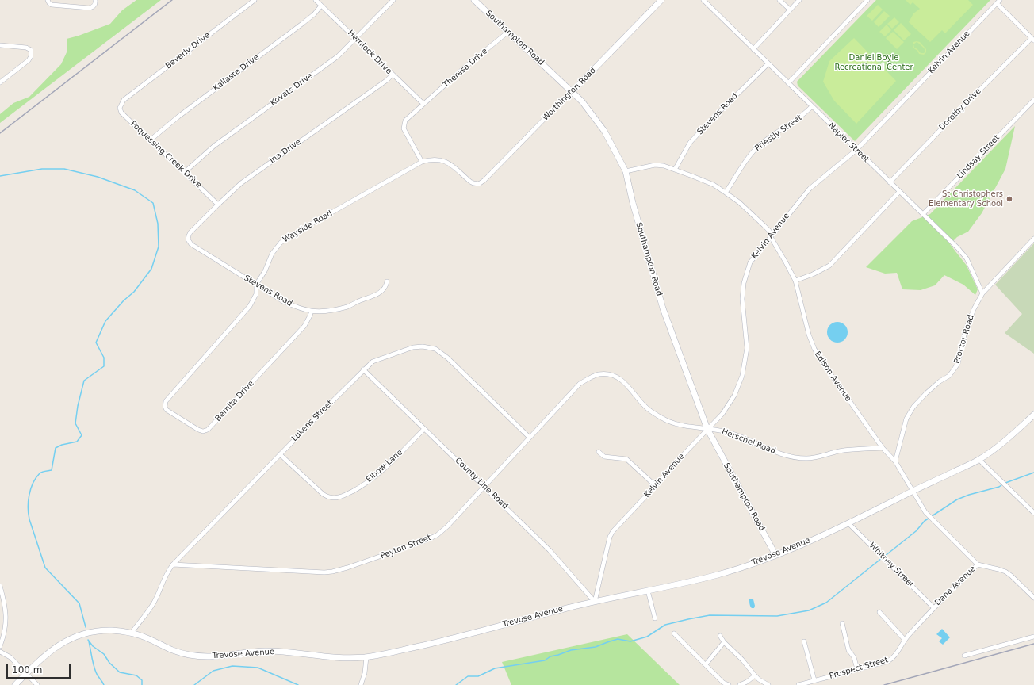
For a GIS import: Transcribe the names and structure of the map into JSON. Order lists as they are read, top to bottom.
{
  "streets": {
    "street": [
      "Southampton Road",
      "Beverly Drive",
      "Hemlock Drive",
      "Kelvin Avenue",
      "Theresa Drive",
      "Kallaste Drive",
      "Kovats Drive",
      "Worthington Road",
      "Dorothy Drive",
      "Stevens Road",
      "Priestly Street",
      "Napier Street",
      "Ina Drive",
      "Poquessing Creek Drive",
      "Lindsay Street",
      "Wayside Road",
      "Proctor Road",
      "Edison Avenue",
      "Bernita Drive",
      "Lukens Street",
      "Herschel Road",
      "Elbow Lane",
      "County Line Road",
      "Peyton Street",
      "Trevose Avenue",
      "Whitney Street",
      "Dana Avenue",
      "Prospect Street"
    ]
  },
  "crossings": [
    ["Southampton Road", "Kelvin Avenue"],
    ["Southampton Road", "Theresa Drive"],
    ["Southampton Road", "Worthington Road"],
    ["Southampton Road", "Edison Avenue"],
    ["Southampton Road", "Herschel Road"],
    ["Southampton Road", "Trevose Avenue"],
    ["Beverly Drive", "Poquessing Creek Drive"],
    ["Hemlock Drive", "Theresa Drive"],
    ["Hemlock Drive", "Kallaste Drive"],
    ["Hemlock Drive", "Kovats Drive"],
    ["Hemlock Drive", "Ina Drive"],
    ["Kelvin Avenue", "Napier Street"],
    ["Kelvin Avenue", "Edison Avenue"],
    ["Kelvin Avenue", "Herschel Road"],
    ["Kelvin Avenue", "County Line Road"],
    ["Kelvin Avenue", "Trevose Avenue"],
    ["Kallaste Drive", "Poquessing Creek Drive"],
    ["Kovats Drive", "Poquessing Creek Drive"],
    ["Worthington Road", "Wayside Road"],
    ["Dorothy Drive", "Napier Street"],
    ["Stevens Road", "Napier Street"],
    ["Stevens Road", "Ina Drive"],
    ["Stevens Road", "Wayside Road"],
    ["Stevens Road", "Edison Avenue"],
    ["Stevens Road", "Bernita Drive"],
    ["Priestly Street", "Napier Street"],
    ["Priestly Street", "Edison Avenue"],
    ["Napier Street", "Lindsay Street"],
    ["Napier Street", "Proctor Road"],
    ["Ina Drive", "Poquessing Creek Drive"],
    ["Wayside Road", "Bernita Drive"],
    ["Proctor Road", "Edison Avenue"],
    ["Edison Avenue", "Herschel Road"],
    ["Edison Avenue", "Trevose Avenue"],
    ["Edison Avenue", "Dana Avenue"],
    ["Lukens Street", "Elbow Lane"],
    ["Lukens Street", "County Line Road"],
    ["Lukens Street", "Peyton Street"],
    ["Lukens Street", "Trevose Avenue"],
    ["Herschel Road", "Peyton Street"],
    ["Elbow Lane", "County Line Road"],
    ["County Line Road", "Peyton Street"],
    ["County Line Road", "Trevose Avenue"],
    ["Trevose Avenue", "Whitney Street"],
    ["Whitney Street", "Dana Avenue"],
    ["Whitney Street", "Prospect Street"],
    ["Dana Avenue", "Prospect Street"]
  ],
  "parks": ["Daniel Boyle Recreational Center"],
  "places": ["St Christophers Elementary School"],
  "scale_bar": "100 m"
}
